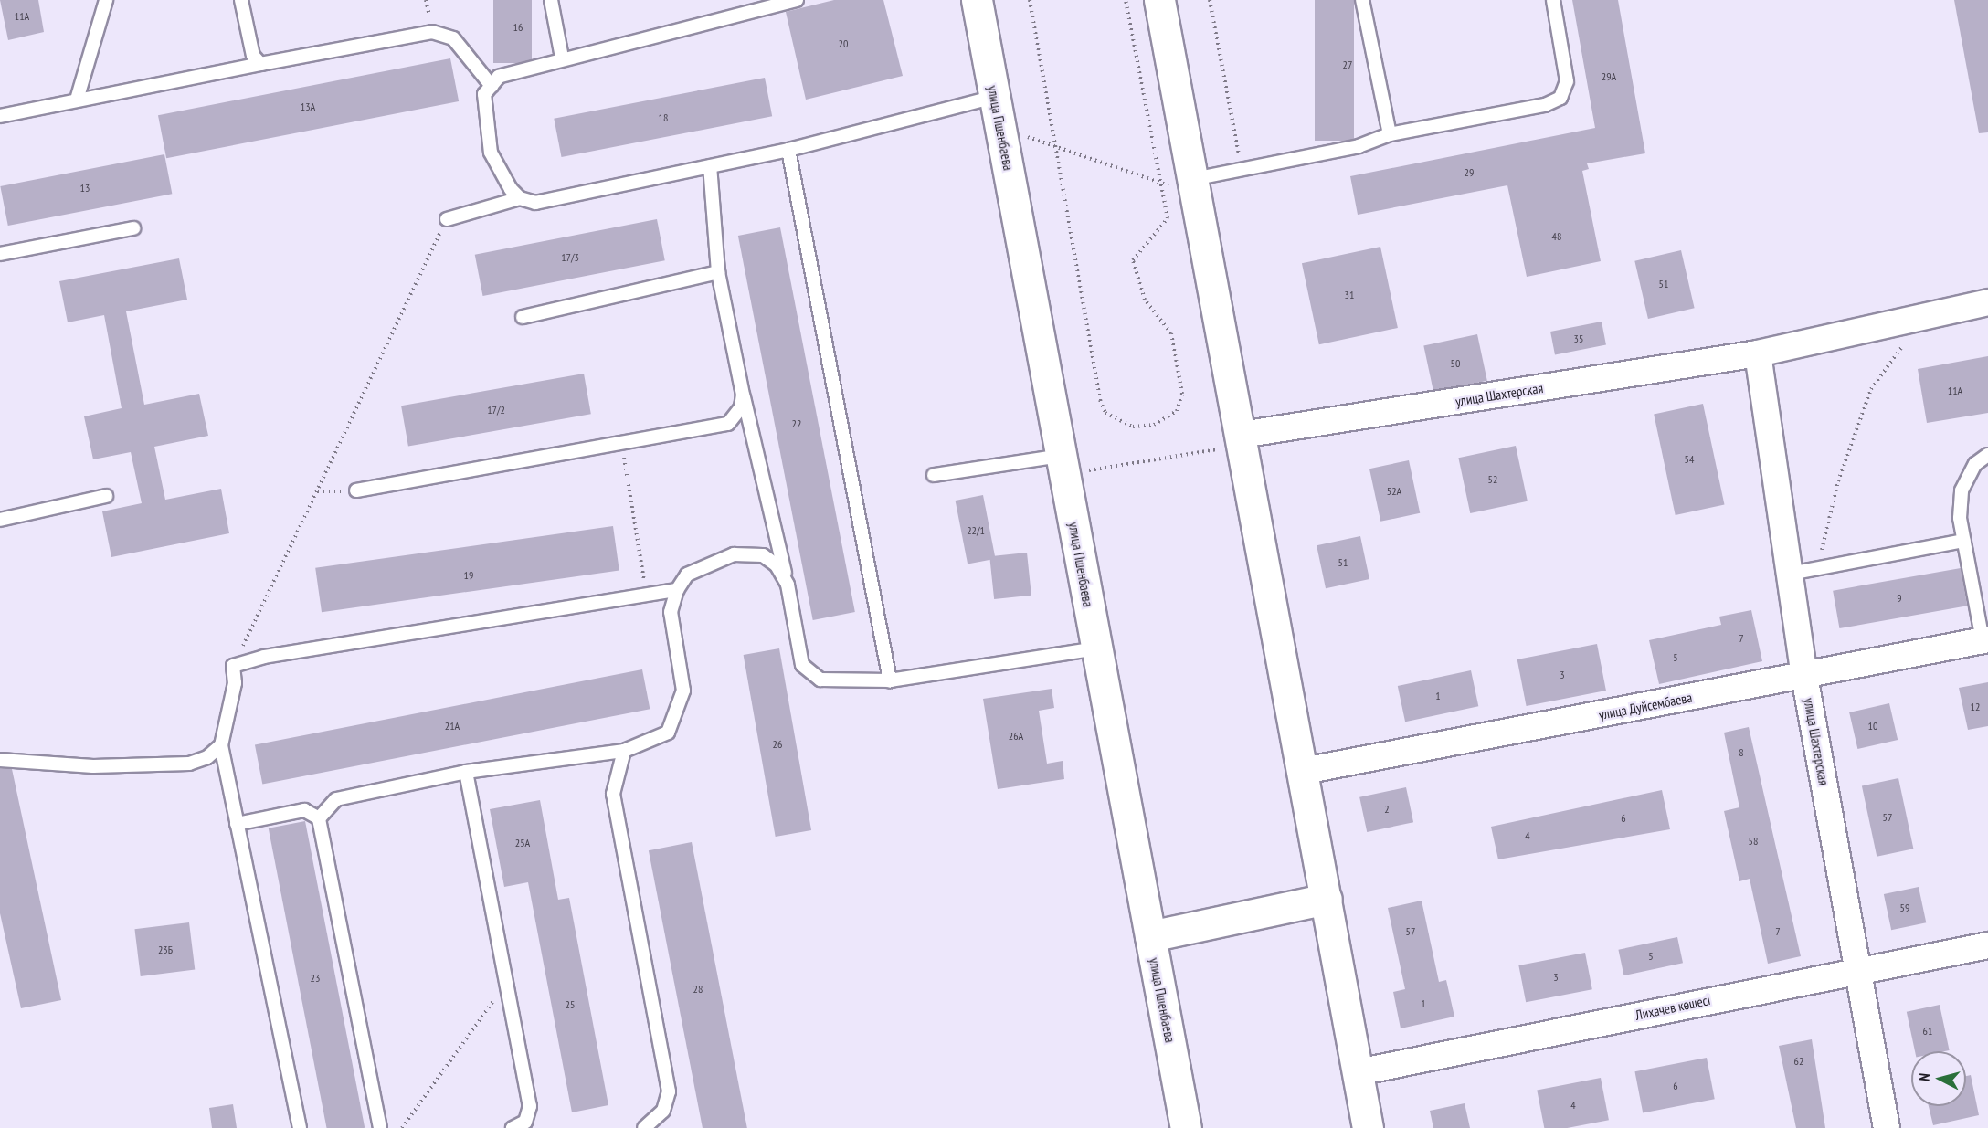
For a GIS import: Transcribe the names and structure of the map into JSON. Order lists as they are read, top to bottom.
{
  "streets": {
    "main road": ["улица Пшенбаева"],
    "street": ["улица Шахтерская", "улица Дуйсембаева", "Лихачев көшесі"]
  },
  "crossings": [
    ["улица Шахтерская", "улица Дуйсембаева"],
    ["улица Шахтерская", "Лихачев көшесі"]
  ],
  "house_numbers": [
    "11А",
    "16",
    "20",
    "27",
    "29А",
    "13А",
    "18",
    "29",
    "13",
    "48",
    "17/3",
    "51",
    "31",
    "35",
    "50",
    "11А",
    "17/2",
    "22",
    "54",
    "52",
    "52А",
    "22/1",
    "51",
    "19",
    "9",
    "7",
    "5",
    "3",
    "1",
    "12",
    "21А",
    "10",
    "26А",
    "26",
    "8",
    "2",
    "57",
    "6",
    "4",
    "58",
    "25А",
    "59",
    "57",
    "7",
    "23Б",
    "5",
    "3",
    "23",
    "28",
    "1",
    "25",
    "61",
    "62",
    "6",
    "4"
  ],
  "north": "left"
}
